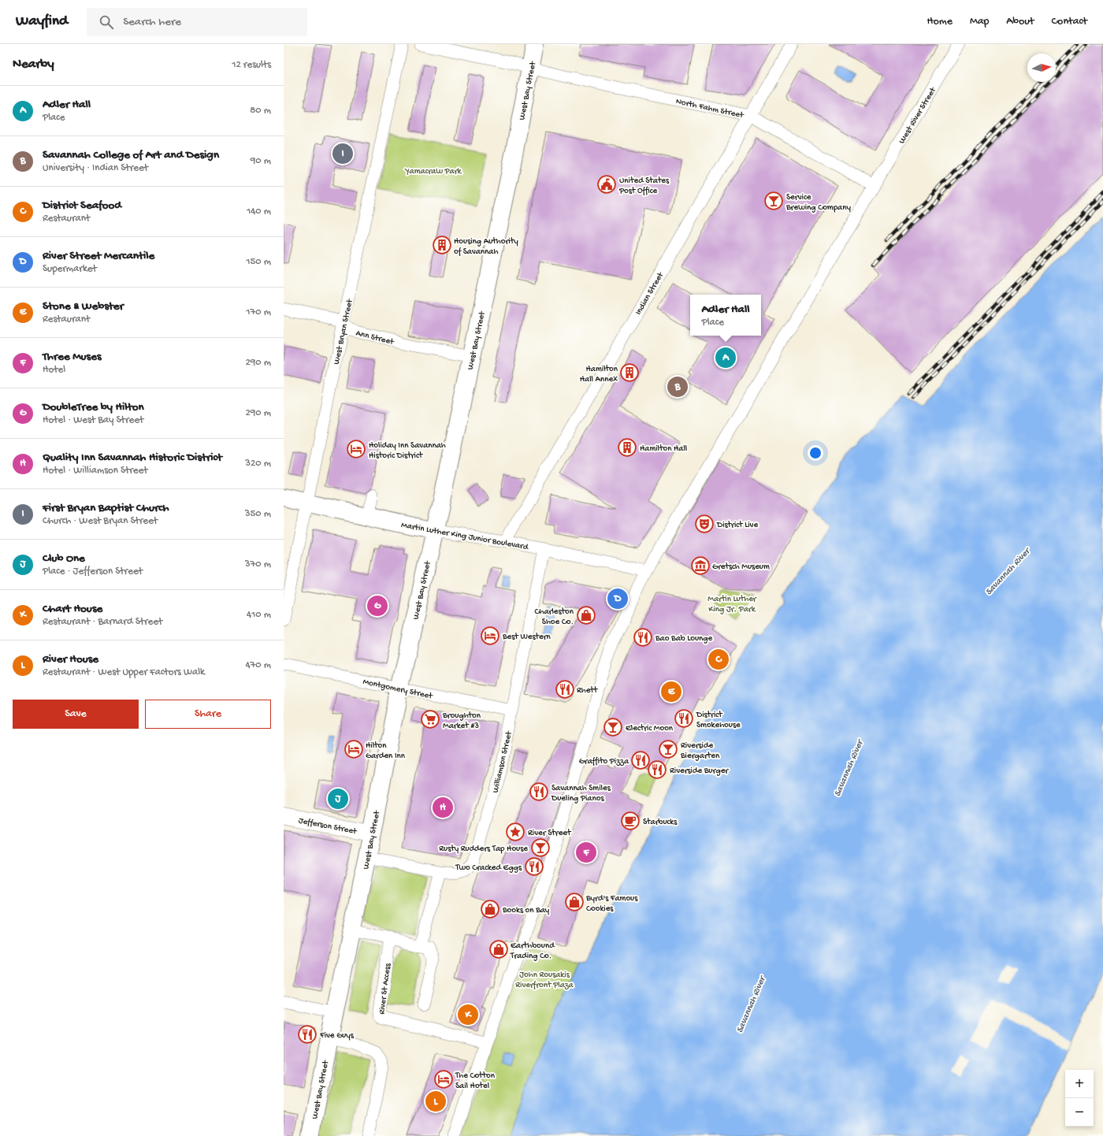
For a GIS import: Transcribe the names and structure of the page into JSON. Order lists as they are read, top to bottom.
{
  "streets": {
    "main road": ["West Bay Street", "Martin Luther King Junior Boulevard"],
    "street": [
      "North Fahm Street",
      "West River Street",
      "Indian Street",
      "West Bryan Street",
      "Ann Street",
      "Montgomery Street",
      "Williamson Street",
      "Jefferson Street",
      "River St Access"
    ]
  },
  "crossings": [
    ["West Bay Street", "North Fahm Street"],
    ["West Bay Street", "Ann Street"],
    ["West Bay Street", "Martin Luther King Junior Boulevard"],
    ["West Bay Street", "Montgomery Street"],
    ["West Bay Street", "Williamson Street"],
    ["West Bay Street", "Jefferson Street"],
    ["North Fahm Street", "West River Street"],
    ["North Fahm Street", "Indian Street"],
    ["West River Street", "Martin Luther King Junior Boulevard"],
    ["West River Street", "River St Access"],
    ["Indian Street", "Martin Luther King Junior Boulevard"],
    ["West Bryan Street", "Ann Street"],
    ["West Bryan Street", "Martin Luther King Junior Boulevard"],
    ["Martin Luther King Junior Boulevard", "Williamson Street"],
    ["Montgomery Street", "Williamson Street"]
  ],
  "water": ["Savannah River"],
  "parks": ["Yamacraw Park", "Martin Luther King Jr. Park", "John Rousakis Riverfront Plaza"],
  "places": {
    "public building": ["United States Post Office"],
    "bar": [
      "Service Brewing Company",
      "Electric Moon",
      "Riverside Biergarten",
      "Rusty Rudders Tap House"
    ],
    "building": ["Housing Authority of Savannah", "Hamilton Hall Annex", "Hamilton Hall"],
    "hotel": [
      "Holiday Inn Savannah Historic District",
      "Best Western",
      "Hilton Garden Inn",
      "The Cotton Sail Hotel"
    ],
    "theatre": ["District Live"],
    "museum": ["Gretsch Museum"],
    "shop": [
      "Charleston Shoe Co.",
      "Byrd's Famous Cookies",
      "Books on Bay",
      "Earthbound Trading Co."
    ],
    "restaurant": [
      "Bao Bab Lounge",
      "Rhett",
      "District Smokehouse",
      "Graffito Pizza",
      "Riverside Burger",
      "Savannah Smiles Dueling Pianos",
      "Two Cracked Eggs",
      "Five Guys"
    ],
    "supermarket": ["Broughton Market #3"],
    "cafe": ["Starbucks"],
    "place": ["River Street"]
  },
  "north": "right",
  "page": {
    "header": "Wayfind",
    "search": "Search here",
    "nav": [
      "Home",
      "Map",
      "About",
      "Contact"
    ],
    "heading": ["Nearby", "12 results"],
    "list": [
      {
        "mark": "A",
        "name": "Adler Hall",
        "note": "Place",
        "value": "80 m"
      },
      {
        "mark": "B",
        "name": "Savannah College of Art and Design",
        "note": "University · Indian Street",
        "value": "90 m"
      },
      {
        "mark": "C",
        "name": "District Seafood",
        "note": "Restaurant",
        "value": "140 m"
      },
      {
        "mark": "D",
        "name": "River Street Mercantile",
        "note": "Supermarket",
        "value": "150 m"
      },
      {
        "mark": "E",
        "name": "Stone & Webster",
        "note": "Restaurant",
        "value": "170 m"
      },
      {
        "mark": "F",
        "name": "Three Muses",
        "note": "Hotel",
        "value": "290 m"
      },
      {
        "mark": "G",
        "name": "DoubleTree by Hilton",
        "note": "Hotel · West Bay Street",
        "value": "290 m"
      },
      {
        "mark": "H",
        "name": "Quality Inn Savannah Historic District",
        "note": "Hotel · Williamson Street",
        "value": "320 m"
      },
      {
        "mark": "I",
        "name": "First Bryan Baptist Church",
        "note": "Church · West Bryan Street",
        "value": "350 m"
      },
      {
        "mark": "J",
        "name": "Club One",
        "note": "Place · Jefferson Street",
        "value": "370 m"
      },
      {
        "mark": "K",
        "name": "Chart House",
        "note": "Restaurant · Barnard Street",
        "value": "410 m"
      },
      {
        "mark": "L",
        "name": "River House",
        "note": "Restaurant · West Upper Factors Walk",
        "value": "470 m"
      }
    ],
    "pins": [
      "I",
      "A",
      "B",
      "D",
      "G",
      "C",
      "E",
      "J",
      "H",
      "F",
      "K",
      "L"
    ],
    "popup": ["Adler Hall", "Place"],
    "buttons": ["Save", "Share"],
    "map_buttons": ["+", "−"]
  }
}
